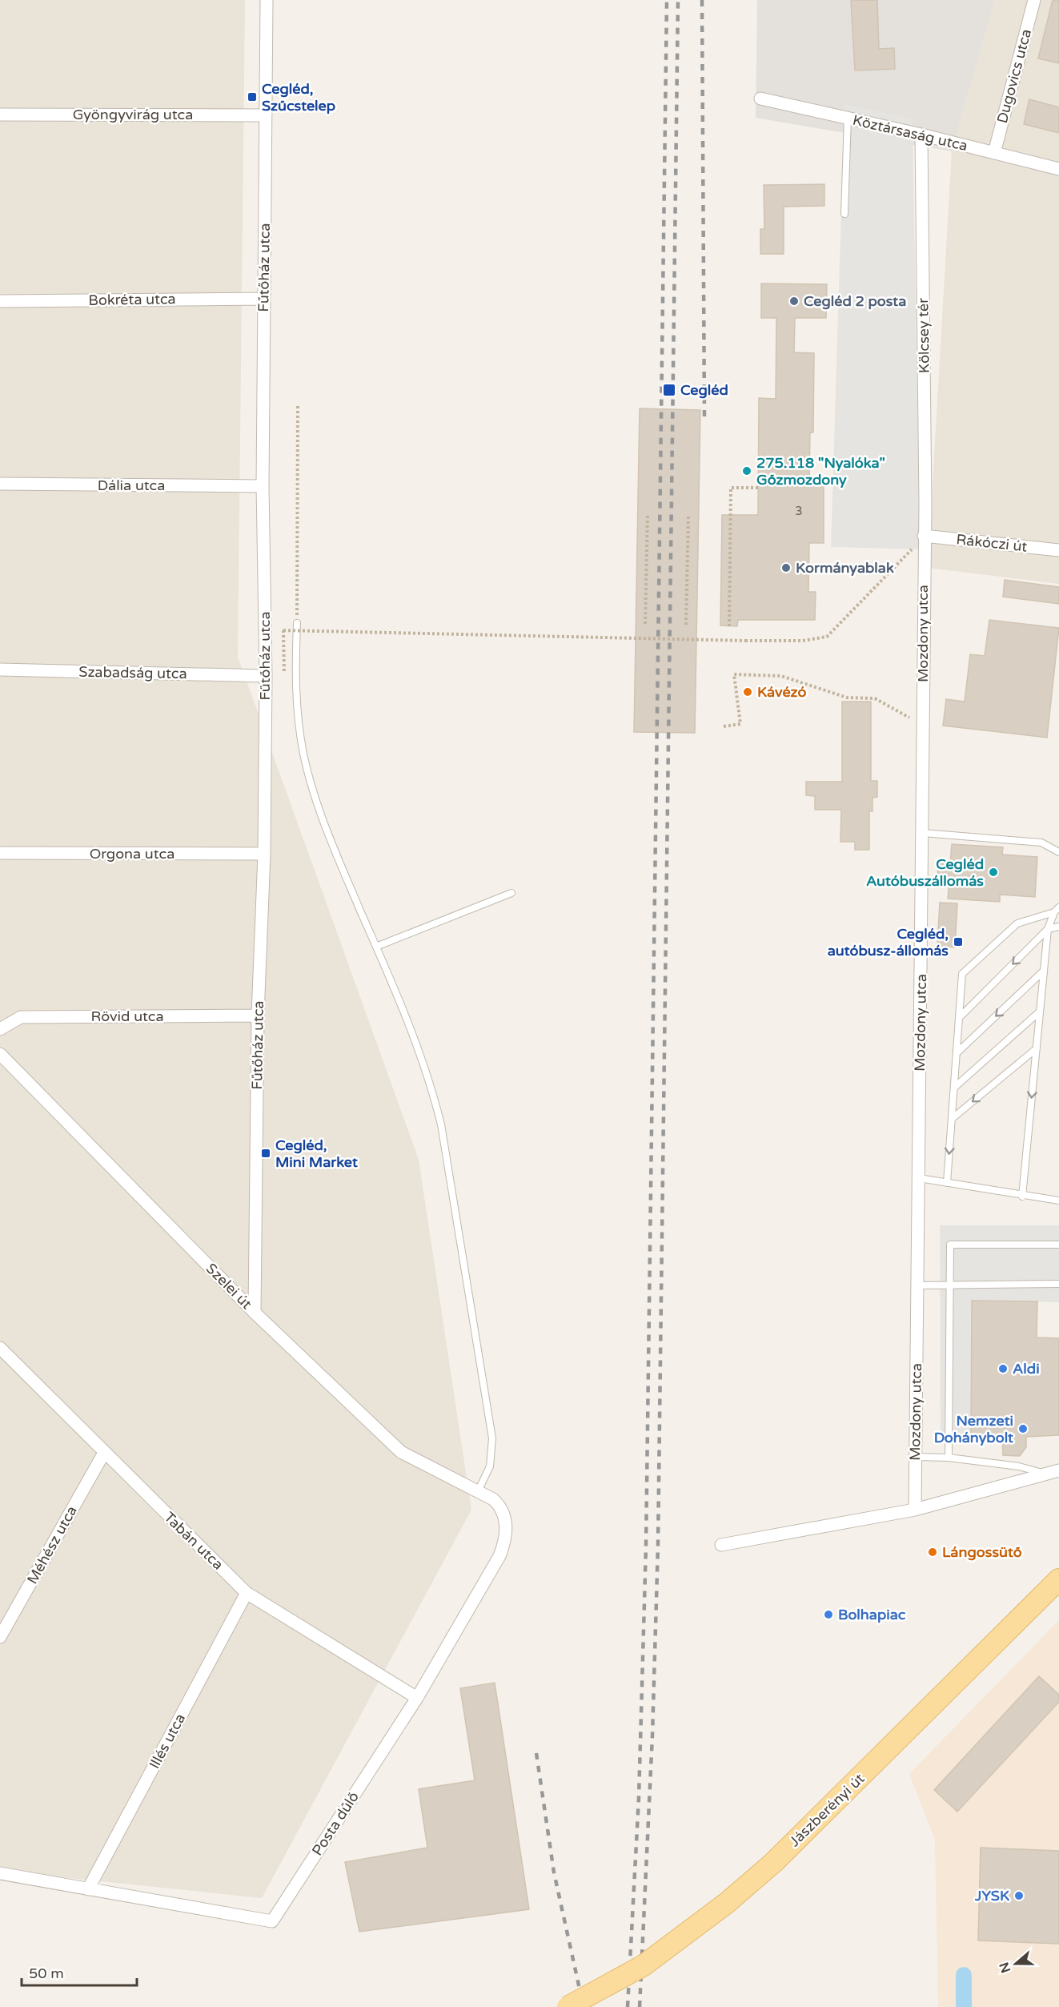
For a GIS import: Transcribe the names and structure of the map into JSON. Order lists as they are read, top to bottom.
{
  "streets": {
    "main road": ["Jászberényi út"],
    "street": [
      "Dugovics utca",
      "Gyöngyvirág utca",
      "Köztársaság utca",
      "Fűtőház utca",
      "Bokréta utca",
      "Kölcsey tér",
      "Dália utca",
      "Rákóczi út",
      "Mozdony utca",
      "Szabadság utca",
      "Orgona utca",
      "Rövid utca",
      "Szelei út",
      "Tabán utca",
      "Méhész utca",
      "Illés utca",
      "Posta dűlő"
    ]
  },
  "crossings": [
    ["Dugovics utca", "Köztársaság utca"],
    ["Gyöngyvirág utca", "Fűtőház utca"],
    ["Köztársaság utca", "Kölcsey tér"],
    ["Fűtőház utca", "Bokréta utca"],
    ["Fűtőház utca", "Dália utca"],
    ["Fűtőház utca", "Szabadság utca"],
    ["Fűtőház utca", "Orgona utca"],
    ["Fűtőház utca", "Rövid utca"],
    ["Fűtőház utca", "Szelei út"],
    ["Kölcsey tér", "Rákóczi út"],
    ["Kölcsey tér", "Mozdony utca"],
    ["Rákóczi út", "Mozdony utca"],
    ["Szelei út", "Posta dűlő"],
    ["Tabán utca", "Méhész utca"],
    ["Tabán utca", "Illés utca"],
    ["Tabán utca", "Posta dűlő"],
    ["Illés utca", "Posta dűlő"]
  ],
  "places": {
    "transit": [
      "Cegléd, Szűcstelep",
      "Cegléd",
      "Cegléd, autóbusz-állomás",
      "Cegléd, Mini Market"
    ],
    "other": [
      "Cegléd 2 posta",
      "275.118 \"Nyalóka\" Gőzmozdony",
      "Kormányablak",
      "Kávézó",
      "Cegléd Autóbuszállomás",
      "Aldi",
      "Nemzeti Dohánybolt",
      "Lángossütő",
      "Bolhapiac",
      "JYSK"
    ]
  },
  "house_numbers": ["3"],
  "scale_bar": "50 m",
  "north": "left"
}
